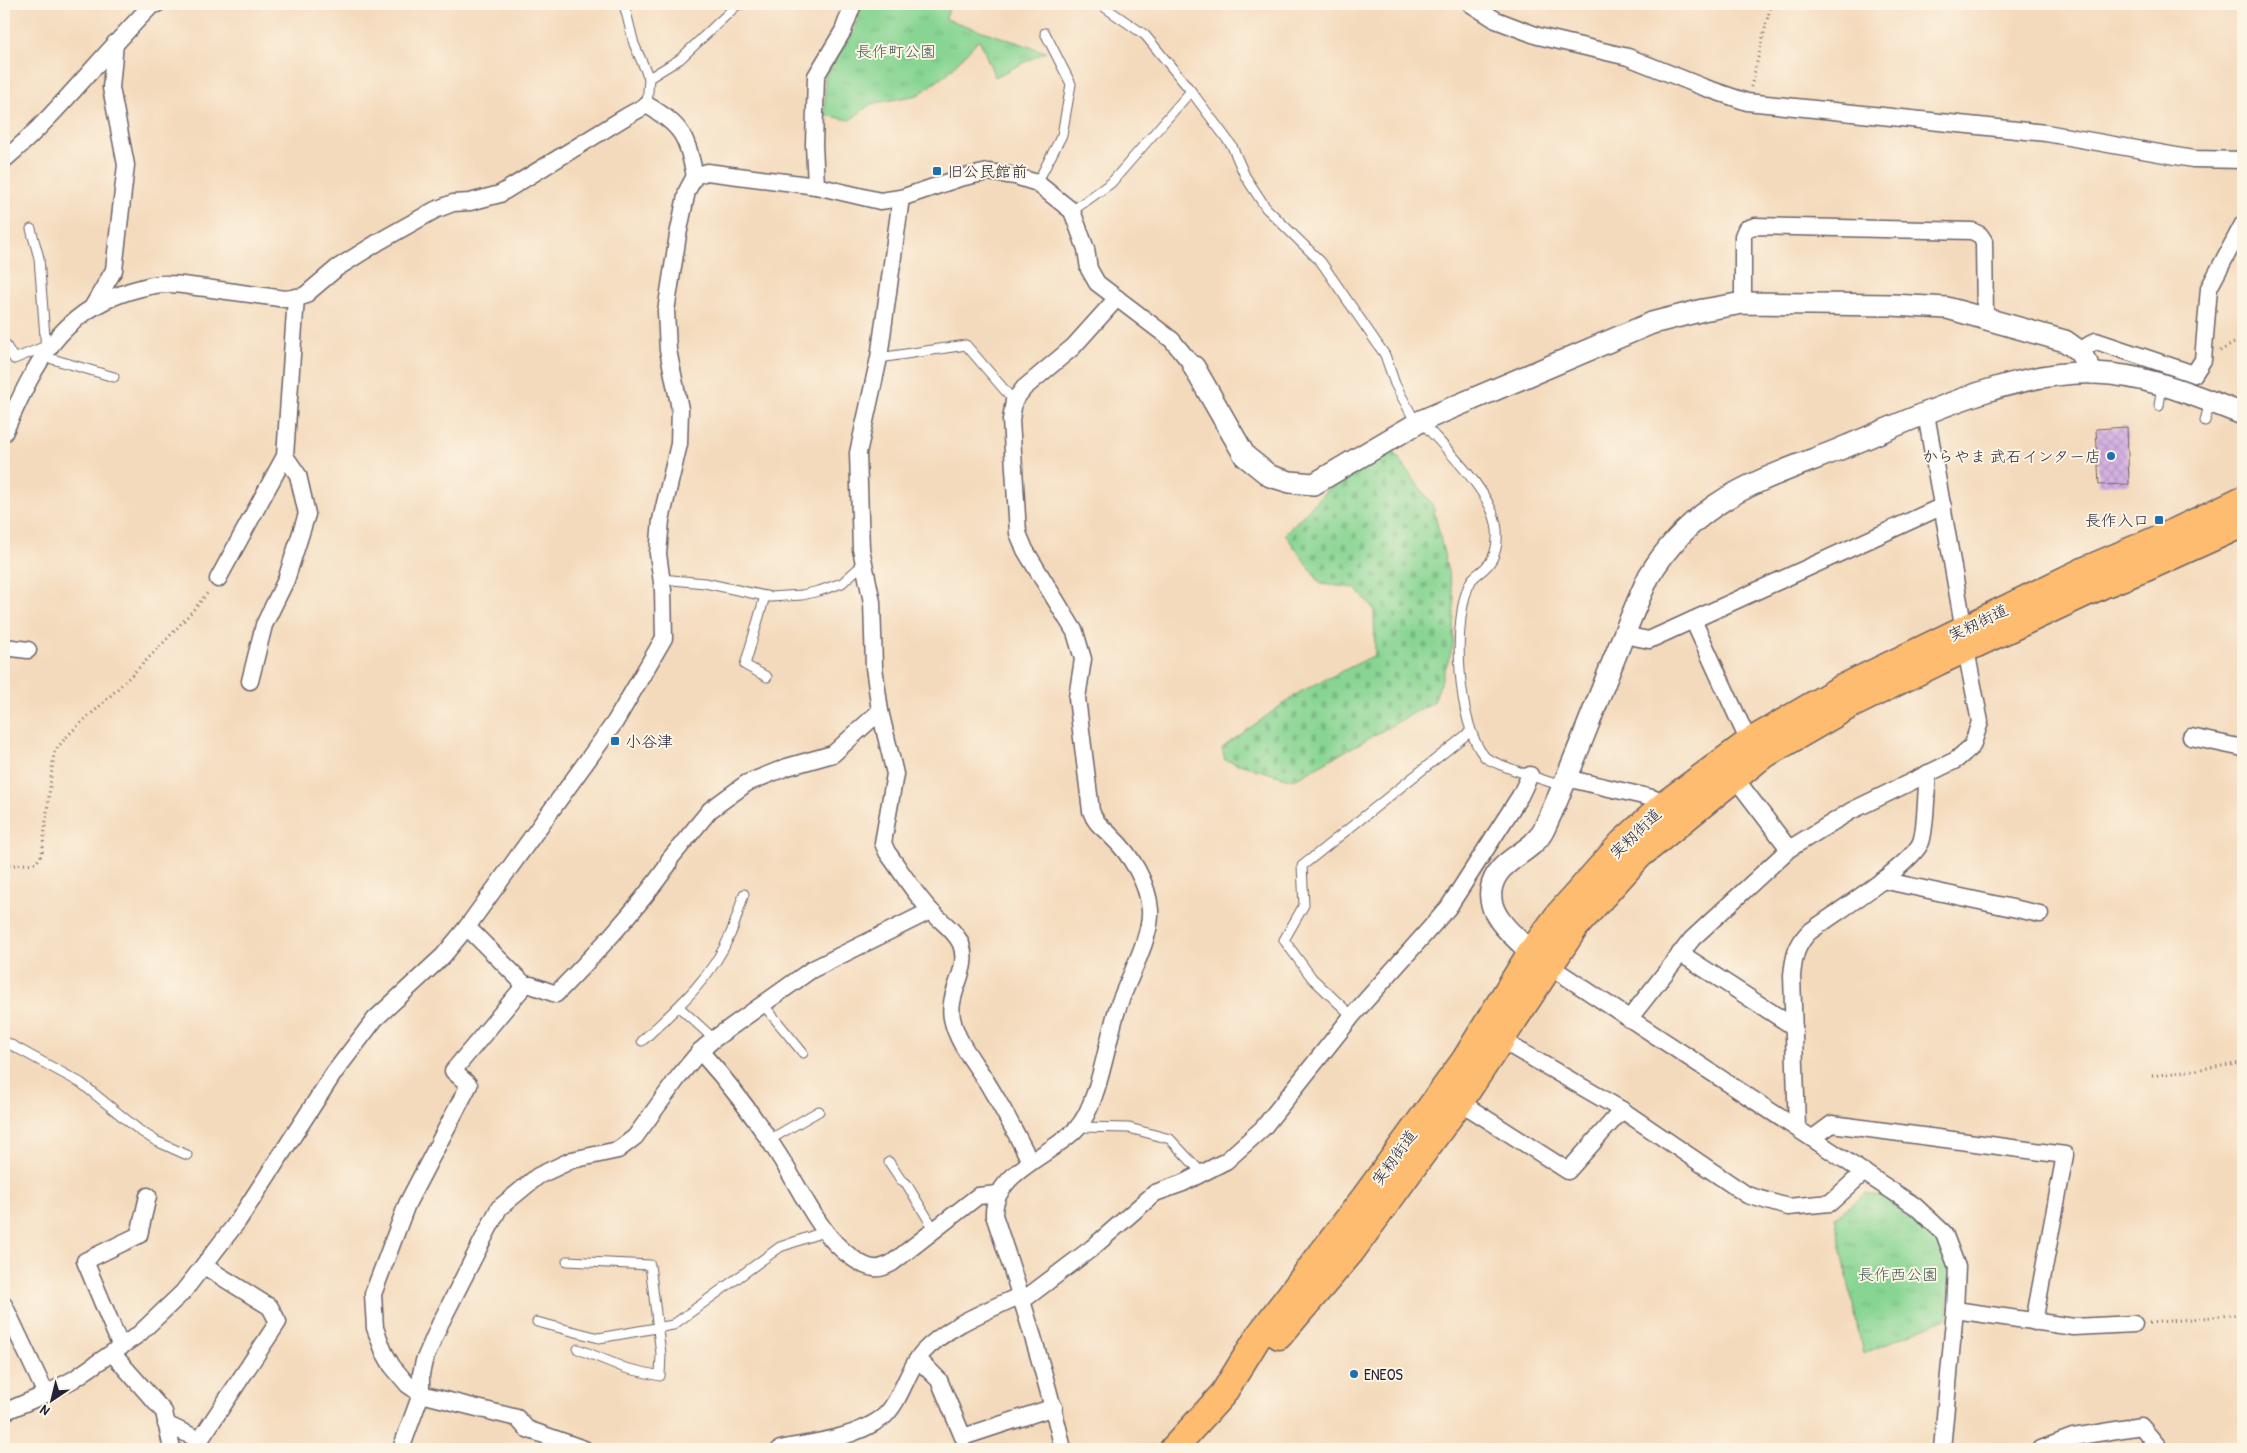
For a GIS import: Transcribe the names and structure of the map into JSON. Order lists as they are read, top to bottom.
{
  "streets": {
    "main road": ["実籾街道"]
  },
  "parks": ["長作町公園", "長作西公園"],
  "places": {
    "transit": ["旧公民館前", "長作入口", "小谷津"],
    "other": ["からやま 武石インター店", "ENEOS"]
  },
  "north": "bottom left"
}
